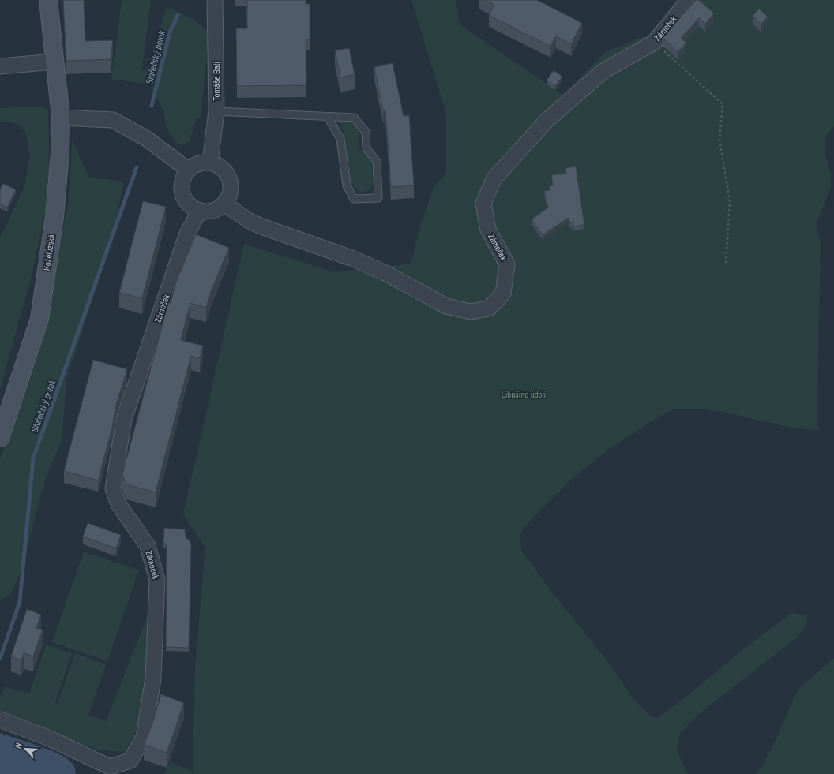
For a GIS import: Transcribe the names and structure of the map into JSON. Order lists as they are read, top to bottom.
{
  "streets": {
    "main road": ["Koželužská"],
    "street": ["Zámeček", "Tomáše Bati"]
  },
  "crossings": [
    ["Zámeček", "Tomáše Bati"]
  ],
  "water": ["Stařečský potok"],
  "parks": ["Libušino údolí"],
  "north": "top left"
}
